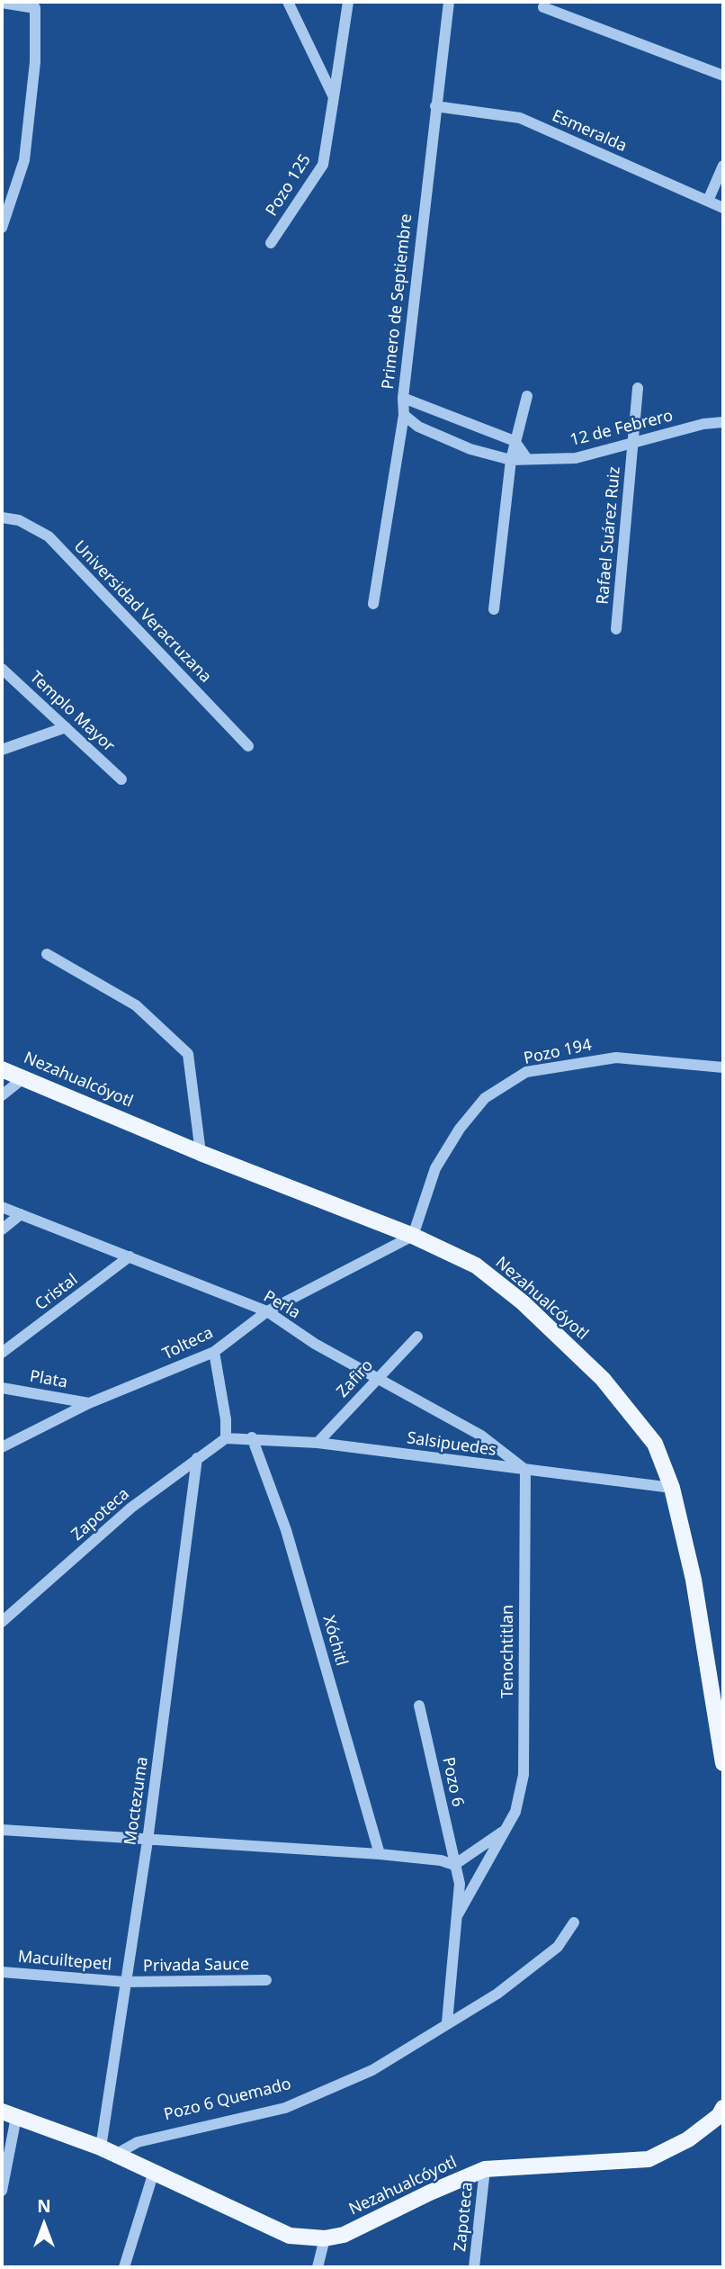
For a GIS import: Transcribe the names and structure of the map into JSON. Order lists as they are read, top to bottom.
{
  "streets": {
    "main road": ["Nezahualcóyotl"],
    "street": [
      "Esmeralda",
      "Pozo 125",
      "Primero de Septiembre",
      "12 de Febrero",
      "Rafael Suárez Ruiz",
      "Universidad Veracruzana",
      "Templo Mayor",
      "Pozo 194",
      "Cristal",
      "Perla",
      "Tolteca",
      "Zafiro",
      "Plata",
      "Salsipuedes",
      "Zapoteca",
      "Xóchitl",
      "Tenochtitlan",
      "Pozo 6",
      "Moctezuma",
      "Macuiltepetl",
      "Privada Sauce",
      "Pozo 6 Quemado"
    ]
  },
  "crossings": [
    ["Esmeralda", "Primero de Septiembre"],
    ["Primero de Septiembre", "12 de Febrero"],
    ["12 de Febrero", "Rafael Suárez Ruiz"],
    ["Pozo 194", "Nezahualcóyotl"],
    ["Pozo 194", "Tolteca"],
    ["Nezahualcóyotl", "Tolteca"],
    ["Nezahualcóyotl", "Salsipuedes"],
    ["Nezahualcóyotl", "Zapoteca"],
    ["Nezahualcóyotl", "Moctezuma"],
    ["Nezahualcóyotl", "Pozo 6 Quemado"],
    ["Cristal", "Perla"],
    ["Perla", "Tolteca"],
    ["Perla", "Zafiro"],
    ["Perla", "Salsipuedes"],
    ["Perla", "Tenochtitlan"],
    ["Tolteca", "Plata"],
    ["Zafiro", "Salsipuedes"],
    ["Salsipuedes", "Zapoteca"],
    ["Salsipuedes", "Xóchitl"],
    ["Salsipuedes", "Tenochtitlan"],
    ["Zapoteca", "Moctezuma"],
    ["Tenochtitlan", "Pozo 6"],
    ["Moctezuma", "Macuiltepetl"],
    ["Moctezuma", "Privada Sauce"],
    ["Moctezuma", "Pozo 6 Quemado"],
    ["Macuiltepetl", "Privada Sauce"]
  ],
  "north": "top"
}
